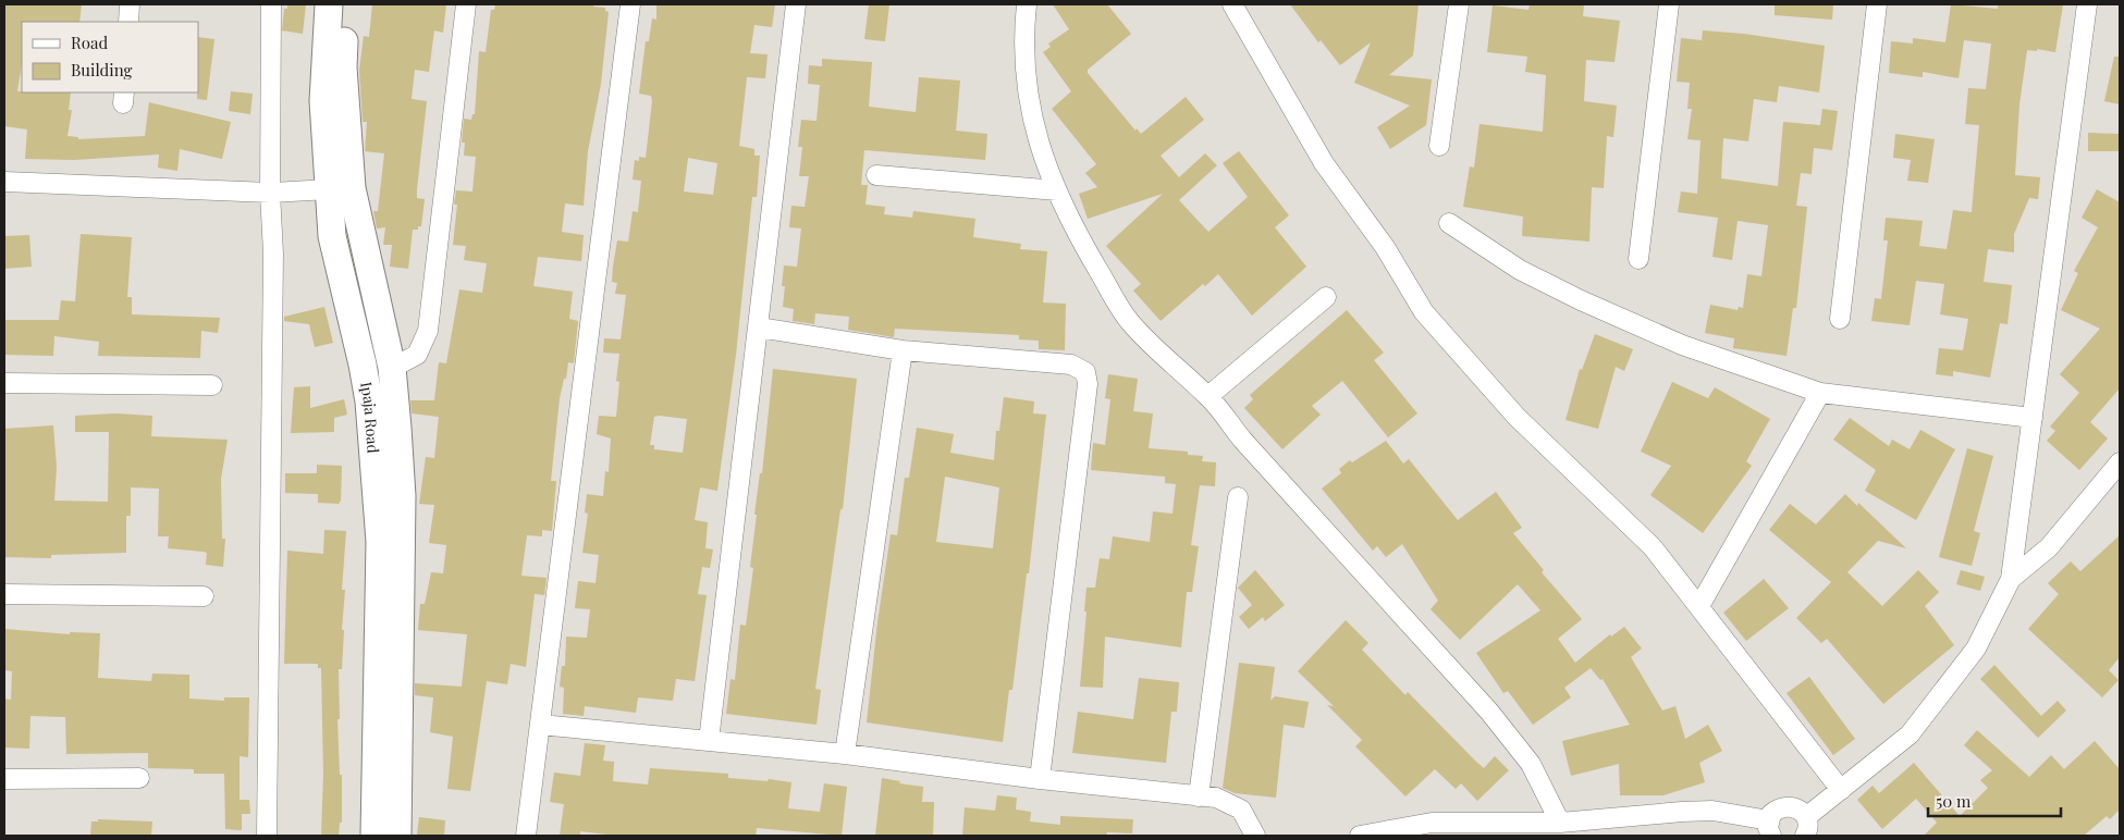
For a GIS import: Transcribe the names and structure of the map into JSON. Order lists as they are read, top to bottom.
{
  "streets": {
    "main road": ["Ipaja Road"]
  },
  "legend": ["Road", "Building"],
  "scale_bar": "50 m"
}
